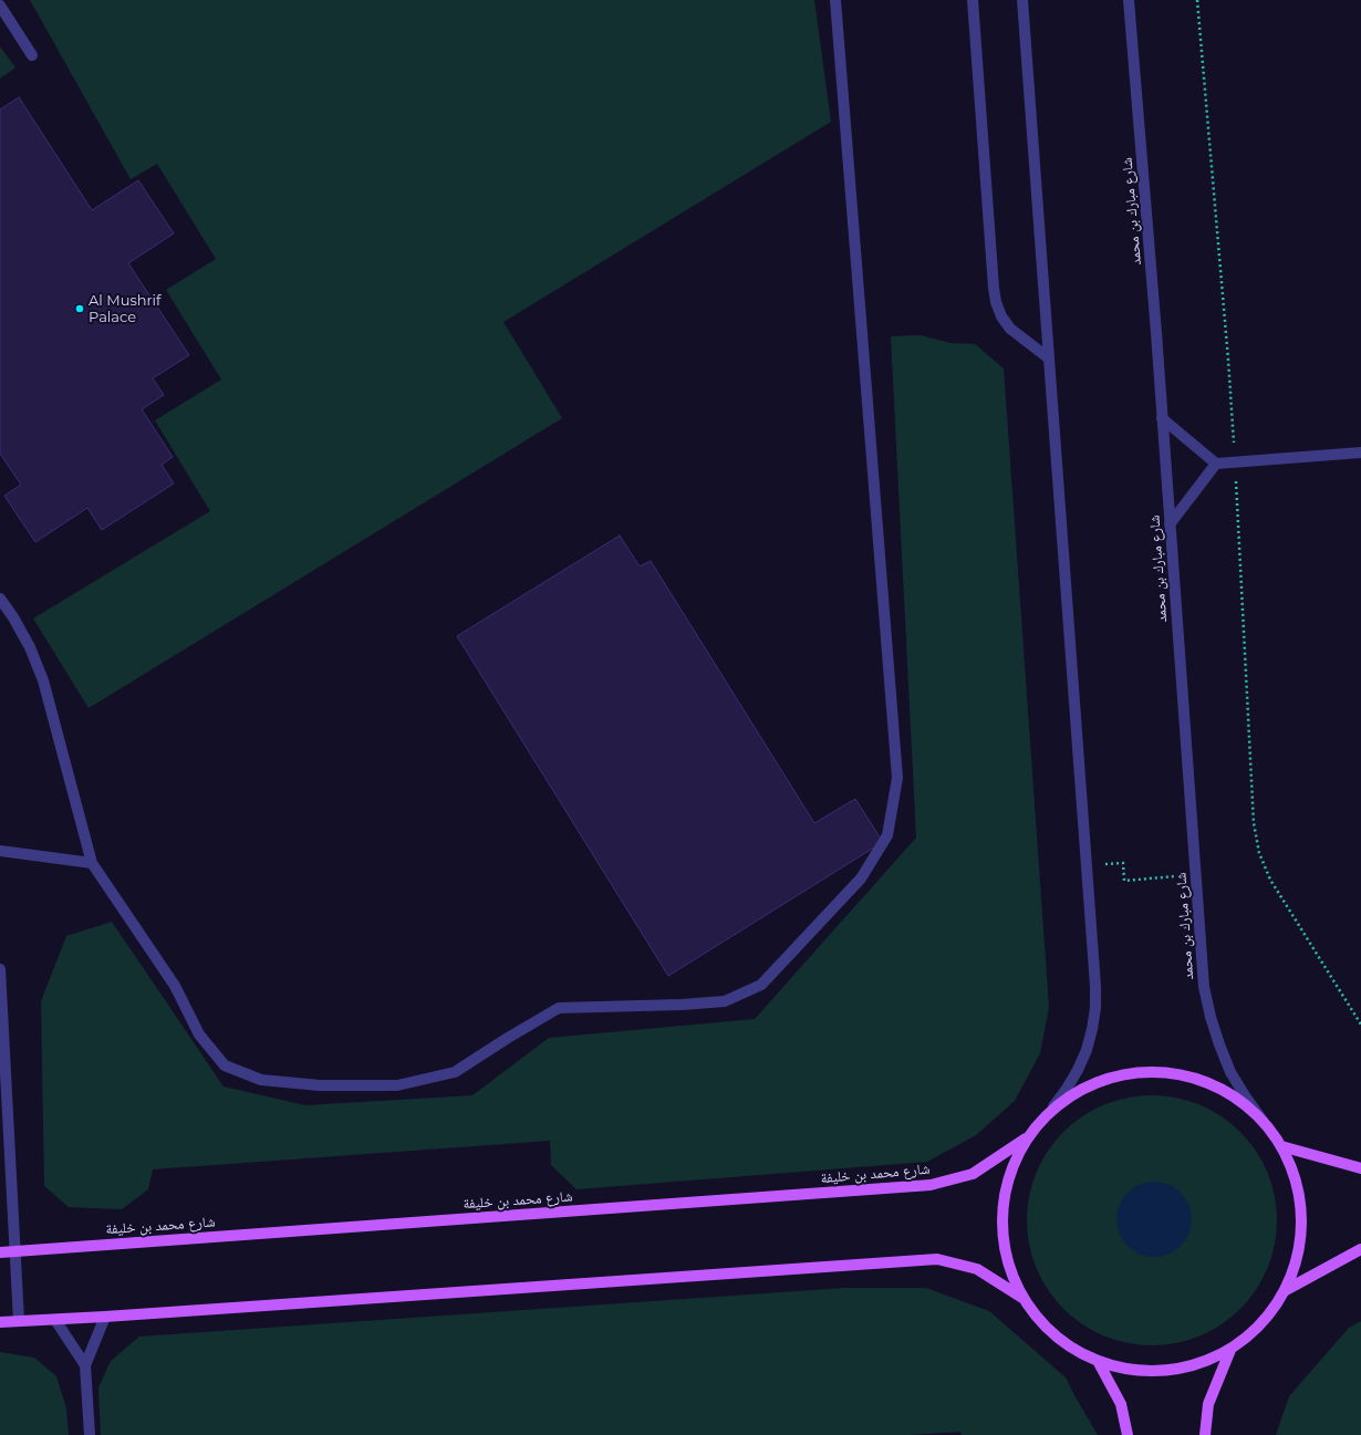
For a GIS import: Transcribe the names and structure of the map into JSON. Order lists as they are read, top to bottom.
{
  "streets": {
    "main road": ["شارع محمد بن خليفة"],
    "street": ["شارع مبارك بن محمد"]
  },
  "places": ["Al Mushrif Palace"]
}
